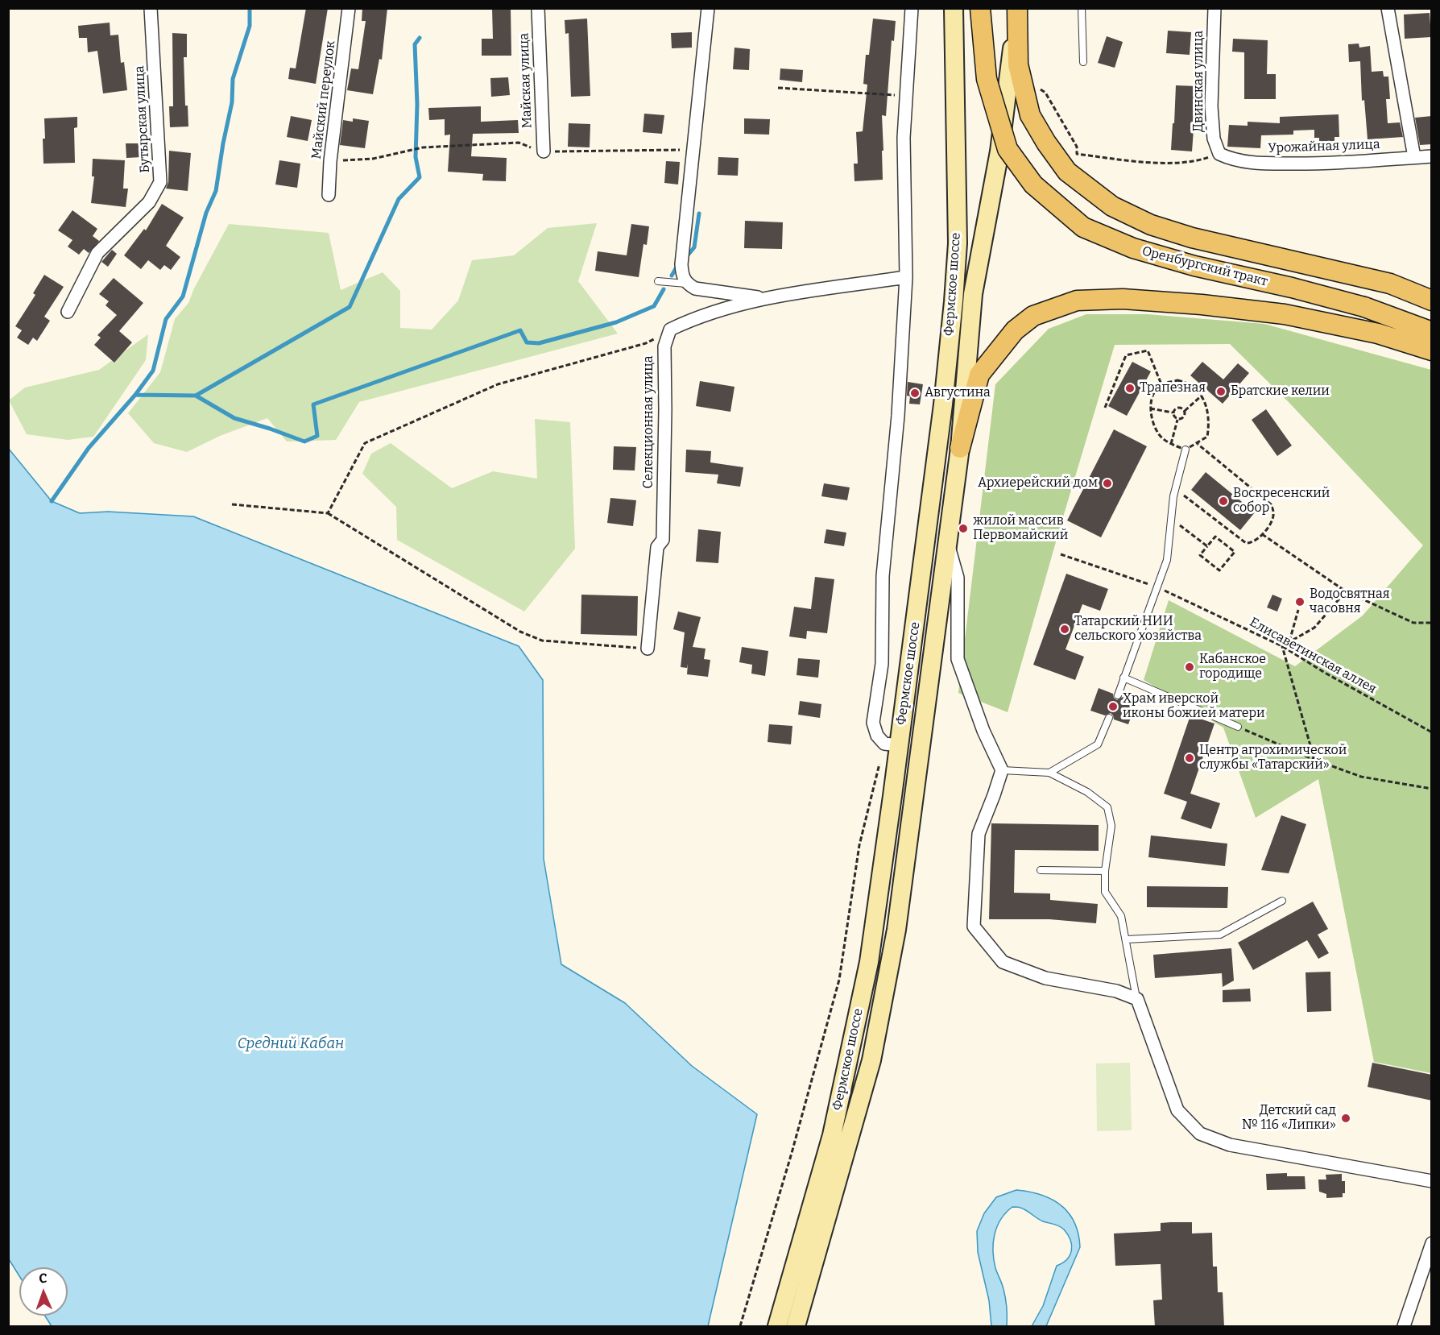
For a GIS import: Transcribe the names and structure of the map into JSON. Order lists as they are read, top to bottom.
{
  "streets": {
    "main road": ["Оренбургский тракт", "Фермское шоссе"],
    "street": [
      "Майская улица",
      "Двинская улица",
      "Майский переулок",
      "Бутырская улица",
      "Урожайная улица",
      "Селекционная улица"
    ],
    "path": ["Елисаветинская аллея"]
  },
  "crossings": [
    ["Двинская улица", "Урожайная улица"],
    ["Оренбургский тракт", "Фермское шоссе"]
  ],
  "water": ["Средний Кабан"],
  "places": [
    "Трапезная",
    "Братские келии",
    "Августина",
    "Архиерейский дом",
    "Воскресенский собор",
    "жилой массив Первомайский",
    "Водосвятная часовня",
    "Татарский НИИ сельского хозяйства",
    "Кабанское городище",
    "Храм иверской иконы божией матери",
    "Центр агрохимической службы «Татарский»",
    "Детский сад № 116 «Липки»"
  ],
  "north": "top"
}
